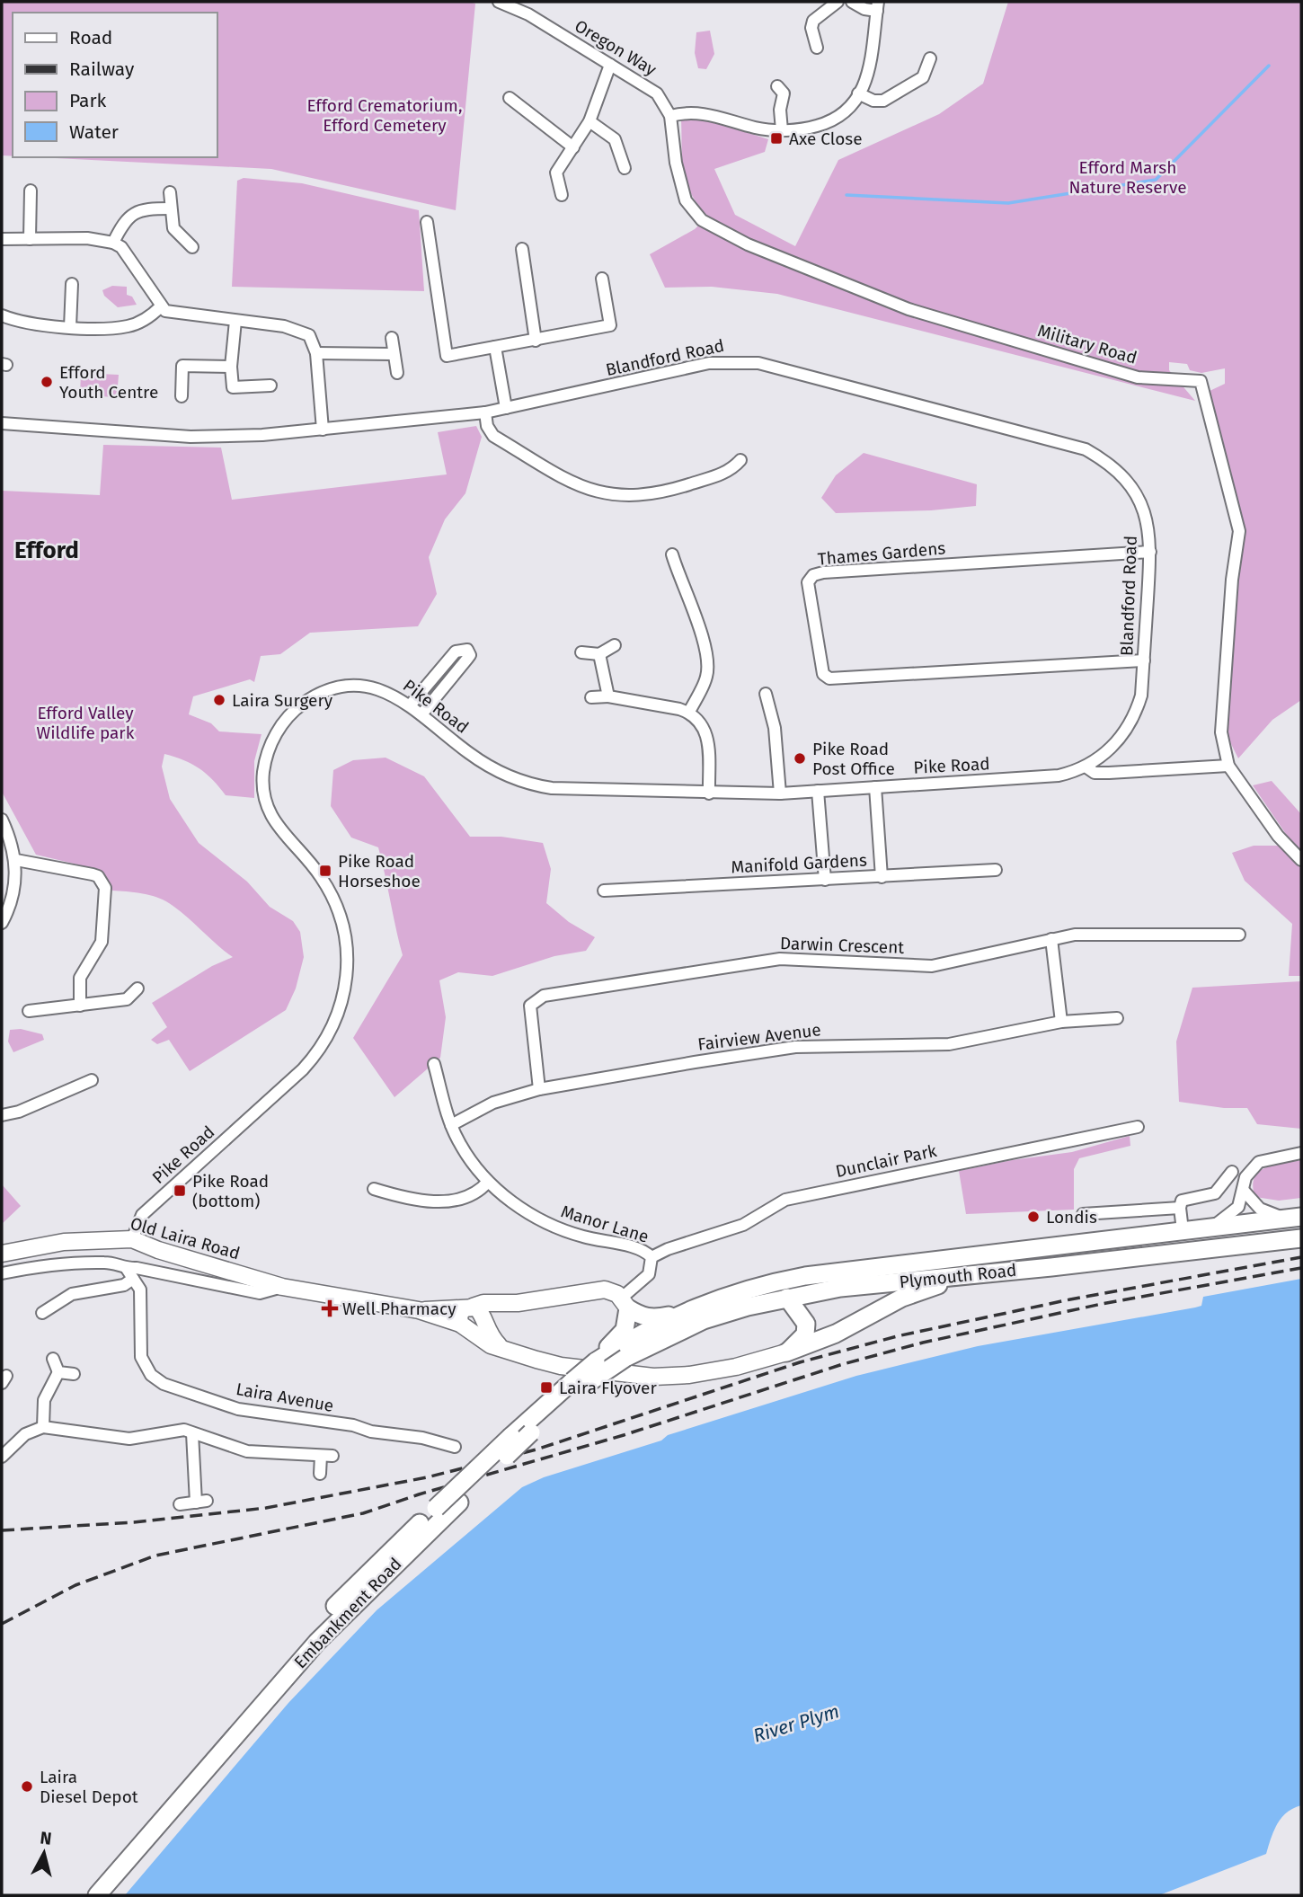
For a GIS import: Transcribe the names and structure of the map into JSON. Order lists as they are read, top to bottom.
{
  "streets": {
    "main road": ["Old Laira Road", "Plymouth Road", "Embankment Road"],
    "street": [
      "Oregon Way",
      "Military Road",
      "Blandford Road",
      "Thames Gardens",
      "Pike Road",
      "Manifold Gardens",
      "Darwin Crescent",
      "Fairview Avenue",
      "Dunclair Park",
      "Manor Lane",
      "Laira Avenue"
    ]
  },
  "crossings": [
    ["Oregon Way", "Military Road"],
    ["Military Road", "Pike Road"],
    ["Blandford Road", "Thames Gardens"],
    ["Blandford Road", "Pike Road"],
    ["Pike Road", "Old Laira Road"],
    ["Darwin Crescent", "Fairview Avenue"],
    ["Fairview Avenue", "Manor Lane"],
    ["Dunclair Park", "Manor Lane"],
    ["Manor Lane", "Old Laira Road"],
    ["Old Laira Road", "Laira Avenue"],
    ["Plymouth Road", "Embankment Road"]
  ],
  "districts": ["Efford"],
  "water": ["River Plym"],
  "parks": ["Efford Crematorium, Efford Cemetery", "Efford Marsh Nature Reserve", "Efford Valley Wildlife park"],
  "places": {
    "transit": [
      "Axe Close",
      "Pike Road Horseshoe",
      "Pike Road (bottom)",
      "Laira Flyover"
    ],
    "other": [
      "Efford Youth Centre",
      "Laira Surgery",
      "Pike Road Post Office",
      "Londis",
      "Laira Diesel Depot"
    ],
    "health": ["Well Pharmacy"]
  },
  "legend": [
    "Road",
    "Railway",
    "Park",
    "Water"
  ],
  "north": "top"
}
